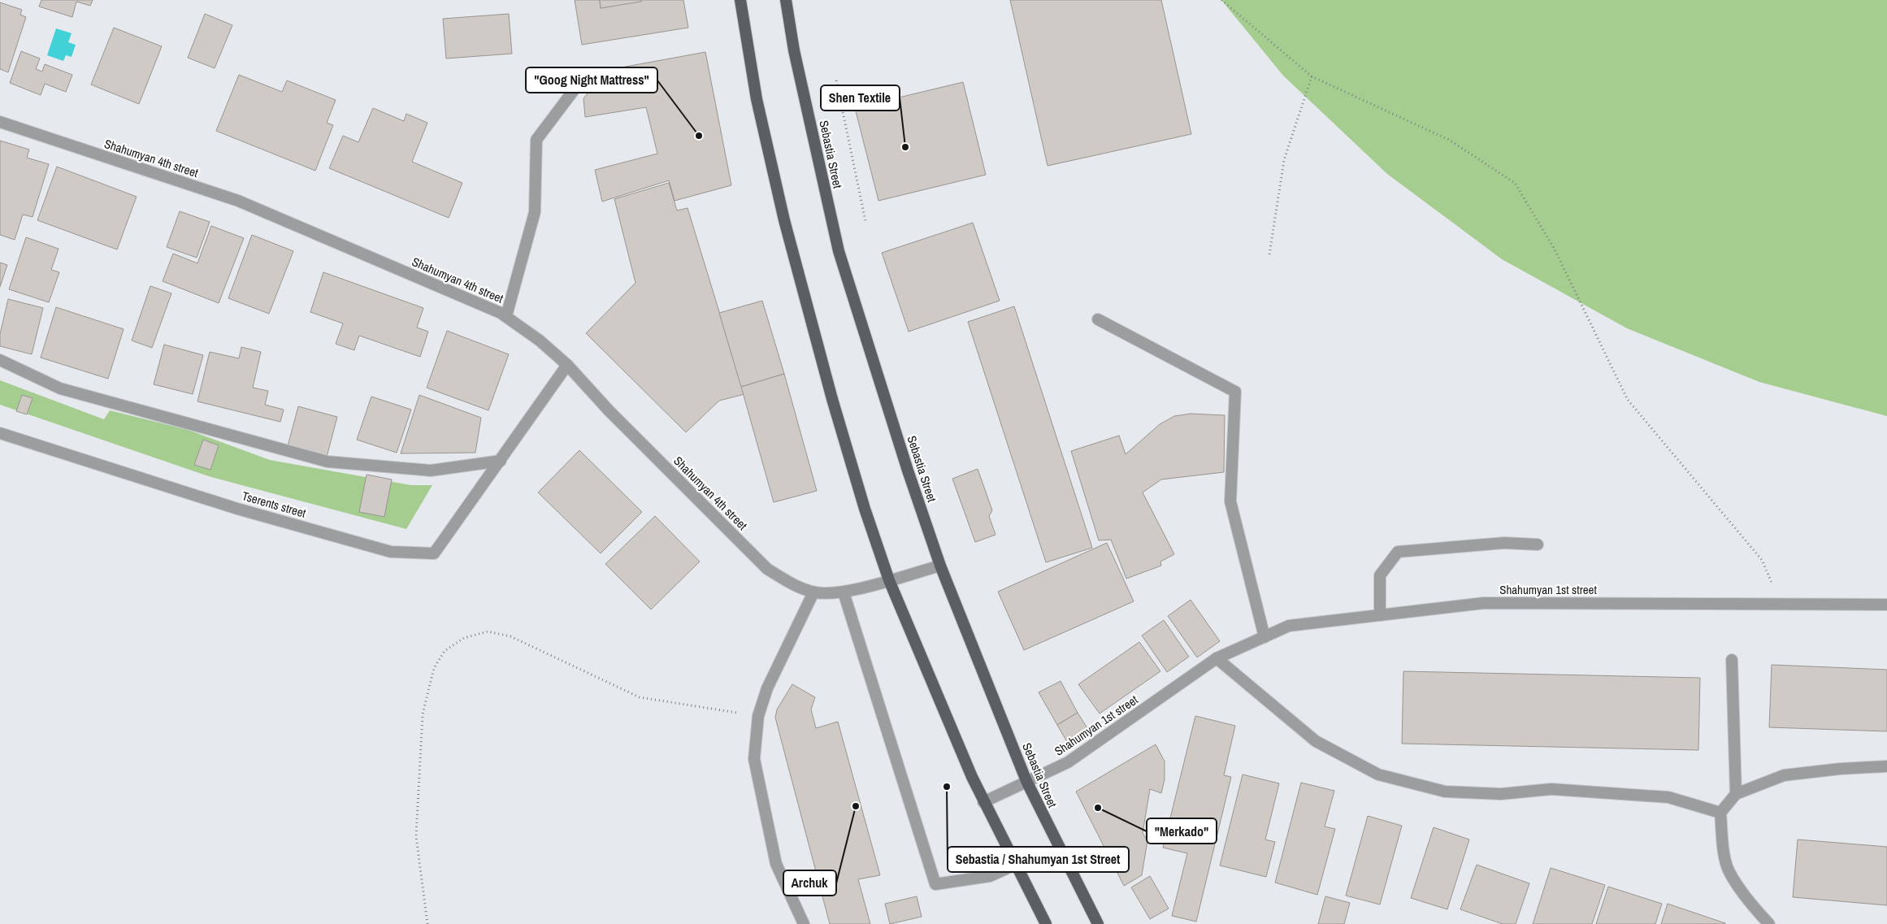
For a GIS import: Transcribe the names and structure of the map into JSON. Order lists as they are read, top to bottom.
{
  "streets": {
    "main road": ["Sebastia Street"],
    "street": ["Shahumyan 4th street", "Tserents street", "Shahumyan 1st street"]
  },
  "crossings": [
    ["Sebastia Street", "Shahumyan 4th street"],
    ["Sebastia Street", "Shahumyan 1st street"],
    ["Shahumyan 4th street", "Tserents street"]
  ],
  "places": [
    "\"Goog Night Mattress\"",
    "Shen Textile",
    "Sebastia / Shahumyan 1st Street",
    "Archuk",
    "\"Merkado\""
  ]
}
